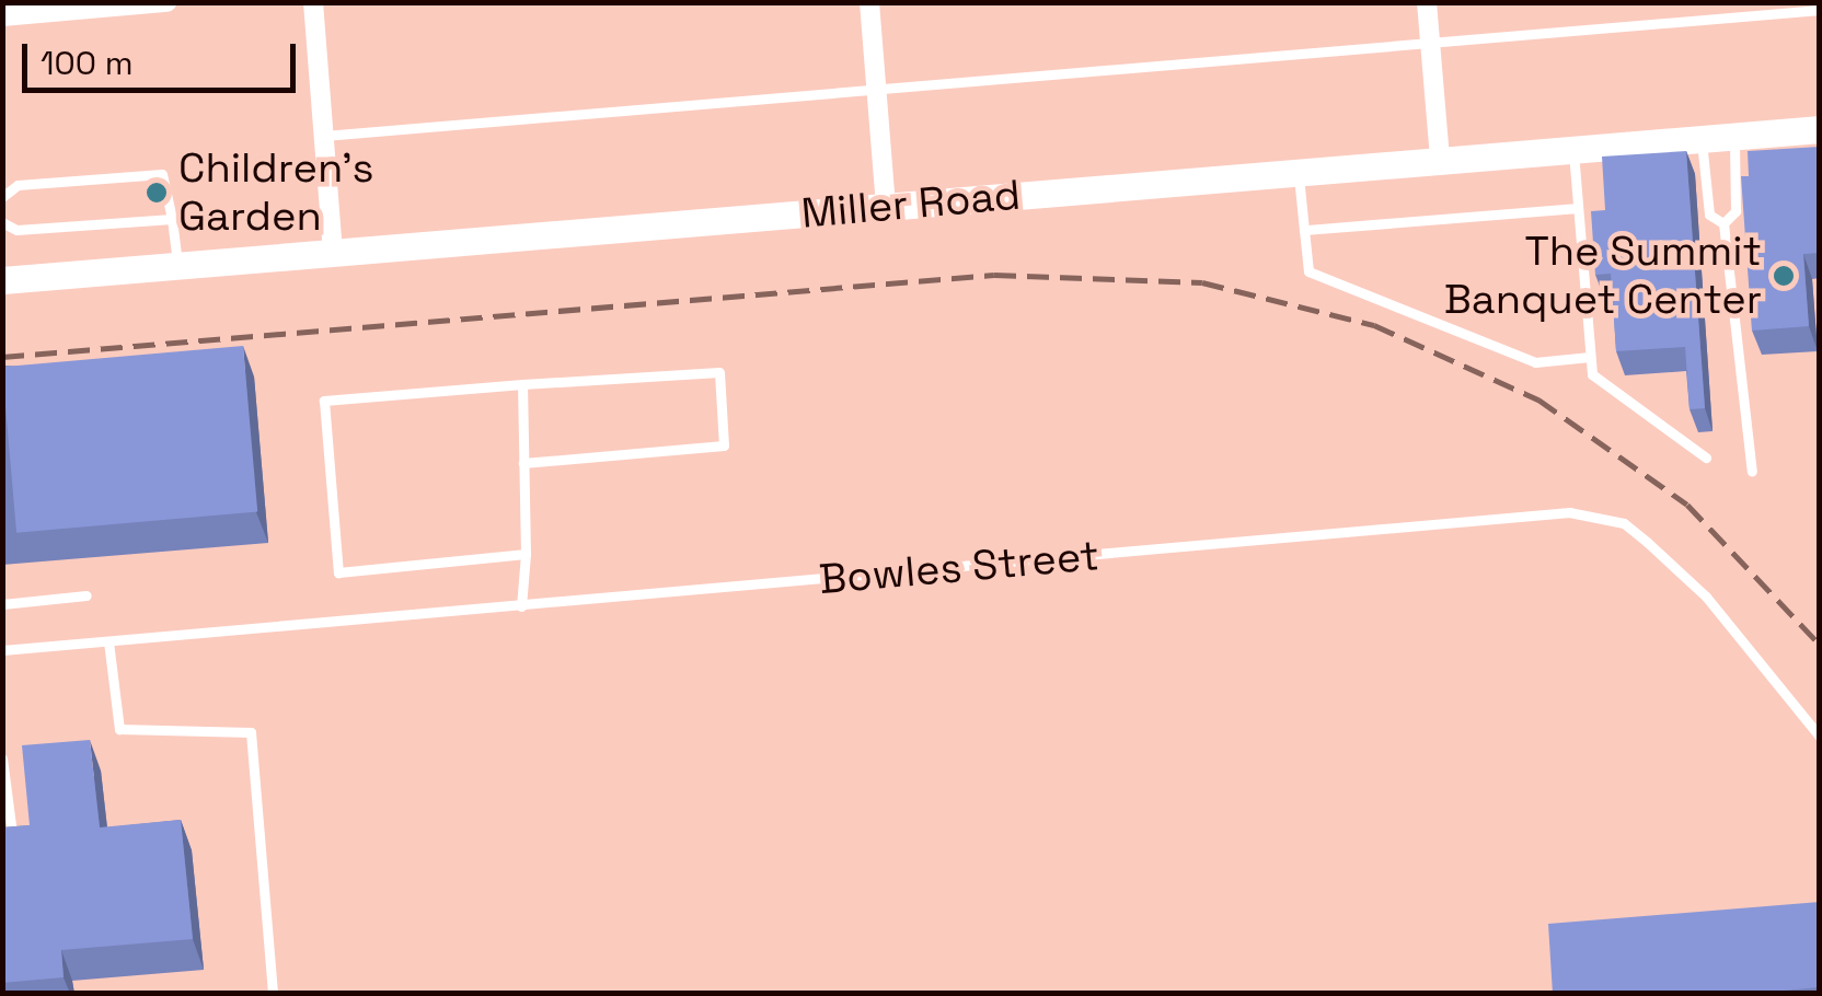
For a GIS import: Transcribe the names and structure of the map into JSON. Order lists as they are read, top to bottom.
{
  "streets": {
    "street": ["Miller Road"],
    "lane": ["Bowles Street"]
  },
  "places": ["Children's Garden", "The Summit Banquet Center"],
  "scale_bar": "100 m"
}
